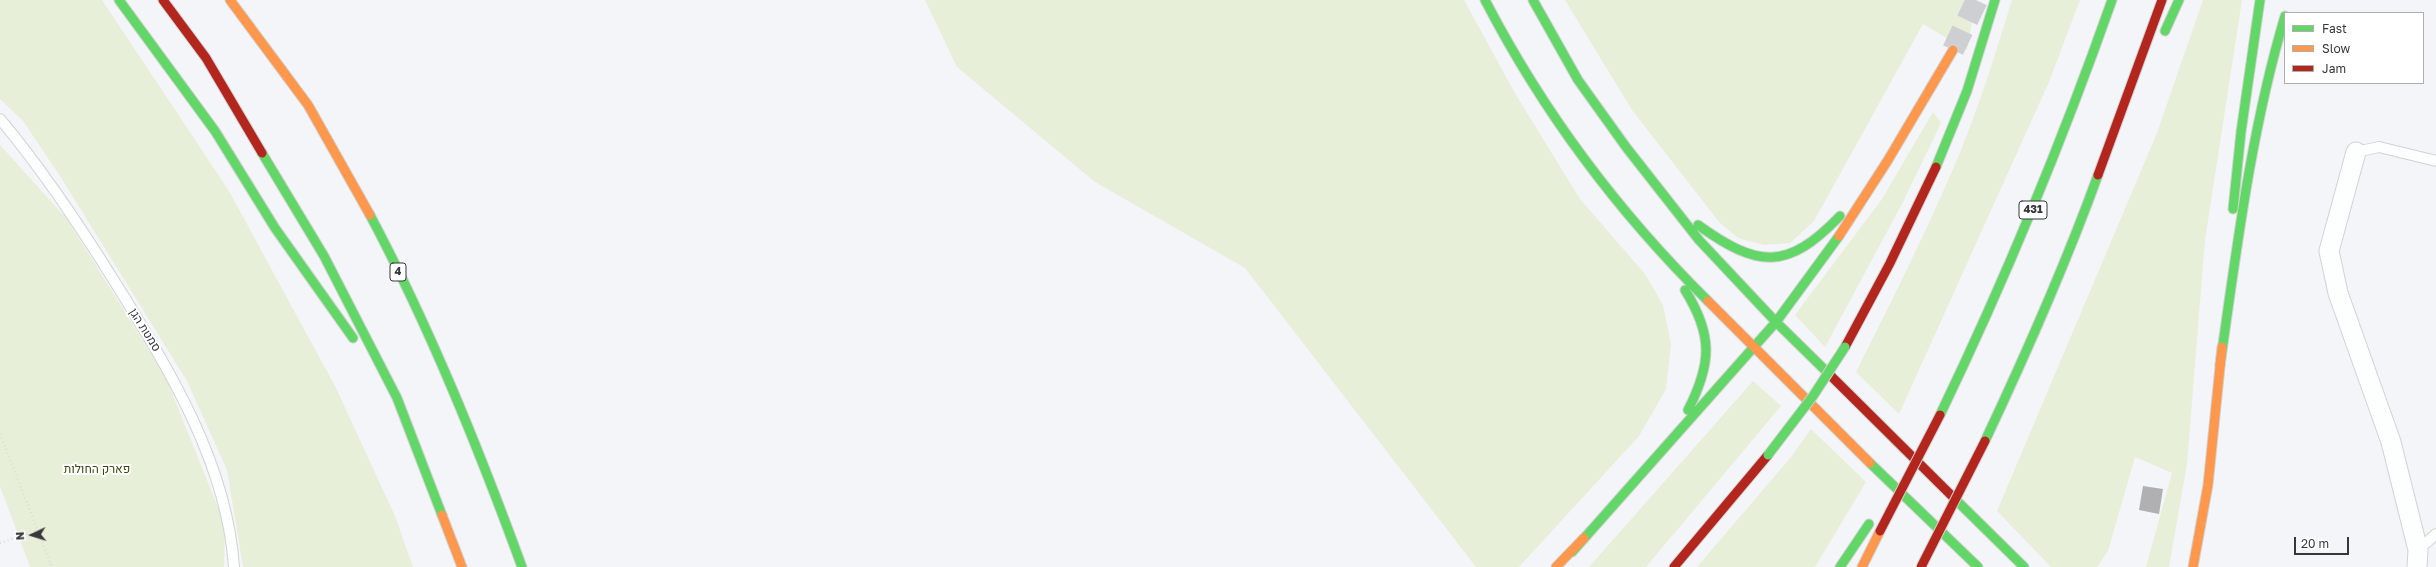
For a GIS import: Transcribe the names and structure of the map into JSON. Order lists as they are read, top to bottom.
{
  "streets": {
    "main road": ["431", "4"],
    "lane": ["סמטת הגן"]
  },
  "parks": ["פארק החולות"],
  "legend": ["Fast", "Slow", "Jam"],
  "scale_bar": "20 m",
  "north": "left"
}
